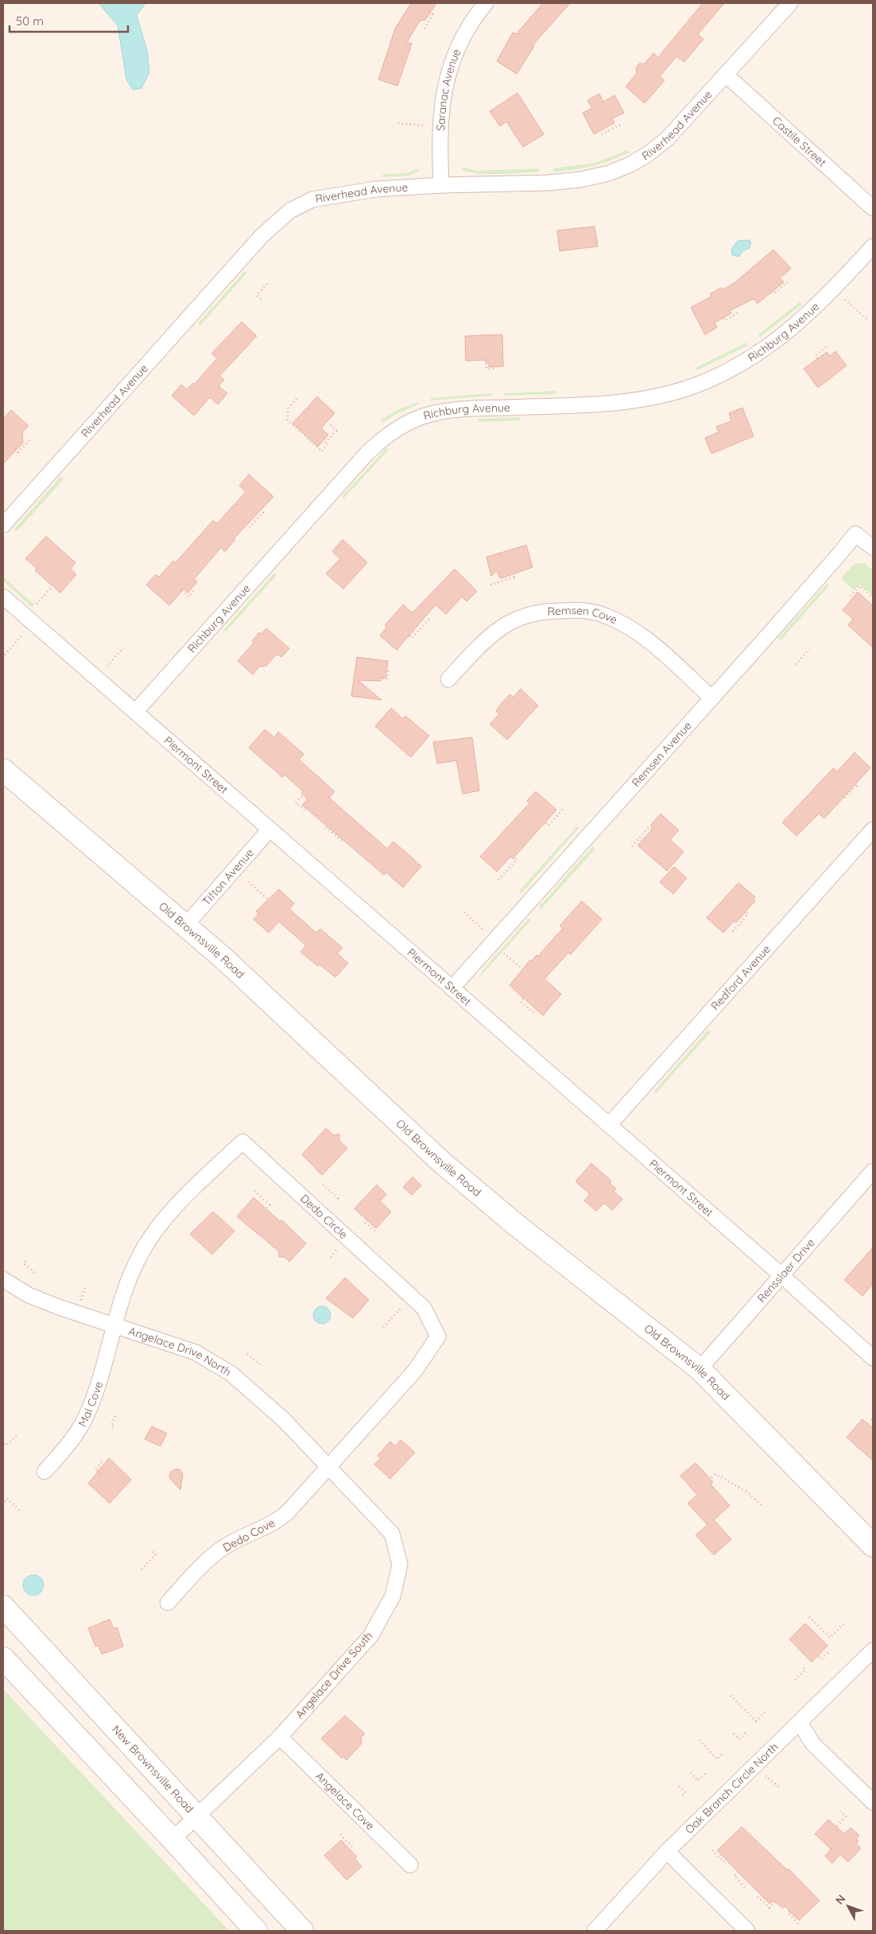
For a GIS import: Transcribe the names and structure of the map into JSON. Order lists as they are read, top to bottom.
{
  "streets": {
    "street": [
      "Saranac Avenue",
      "Riverhead Avenue",
      "Castile Street",
      "Richburg Avenue",
      "Remsen Cove",
      "Remsen Avenue",
      "Piermont Street",
      "Tifton Avenue",
      "Old Brownsville Road",
      "Redford Avenue",
      "Dedo Circle",
      "Rensslaer Drive",
      "Angelace Drive North",
      "Mal Cove",
      "Dedo Cove",
      "Angelace Drive South",
      "New Brownsville Road",
      "Oak Branch Circle North",
      "Angelace Cove"
    ]
  },
  "crossings": [
    ["Saranac Avenue", "Riverhead Avenue"],
    ["Riverhead Avenue", "Castile Street"],
    ["Richburg Avenue", "Piermont Street"],
    ["Remsen Cove", "Remsen Avenue"],
    ["Remsen Avenue", "Piermont Street"],
    ["Piermont Street", "Tifton Avenue"],
    ["Piermont Street", "Redford Avenue"],
    ["Piermont Street", "Rensslaer Drive"],
    ["Tifton Avenue", "Old Brownsville Road"],
    ["Old Brownsville Road", "Rensslaer Drive"],
    ["Dedo Circle", "Angelace Drive North"],
    ["Dedo Circle", "Mal Cove"],
    ["Dedo Circle", "Dedo Cove"],
    ["Dedo Circle", "Angelace Drive South"],
    ["Angelace Drive North", "Mal Cove"],
    ["Angelace Drive North", "Dedo Cove"],
    ["Angelace Drive North", "Angelace Drive South"],
    ["Dedo Cove", "Angelace Drive South"],
    ["Angelace Drive South", "New Brownsville Road"],
    ["Angelace Drive South", "Angelace Cove"]
  ],
  "scale_bar": "50 m",
  "north": "top left"
}
